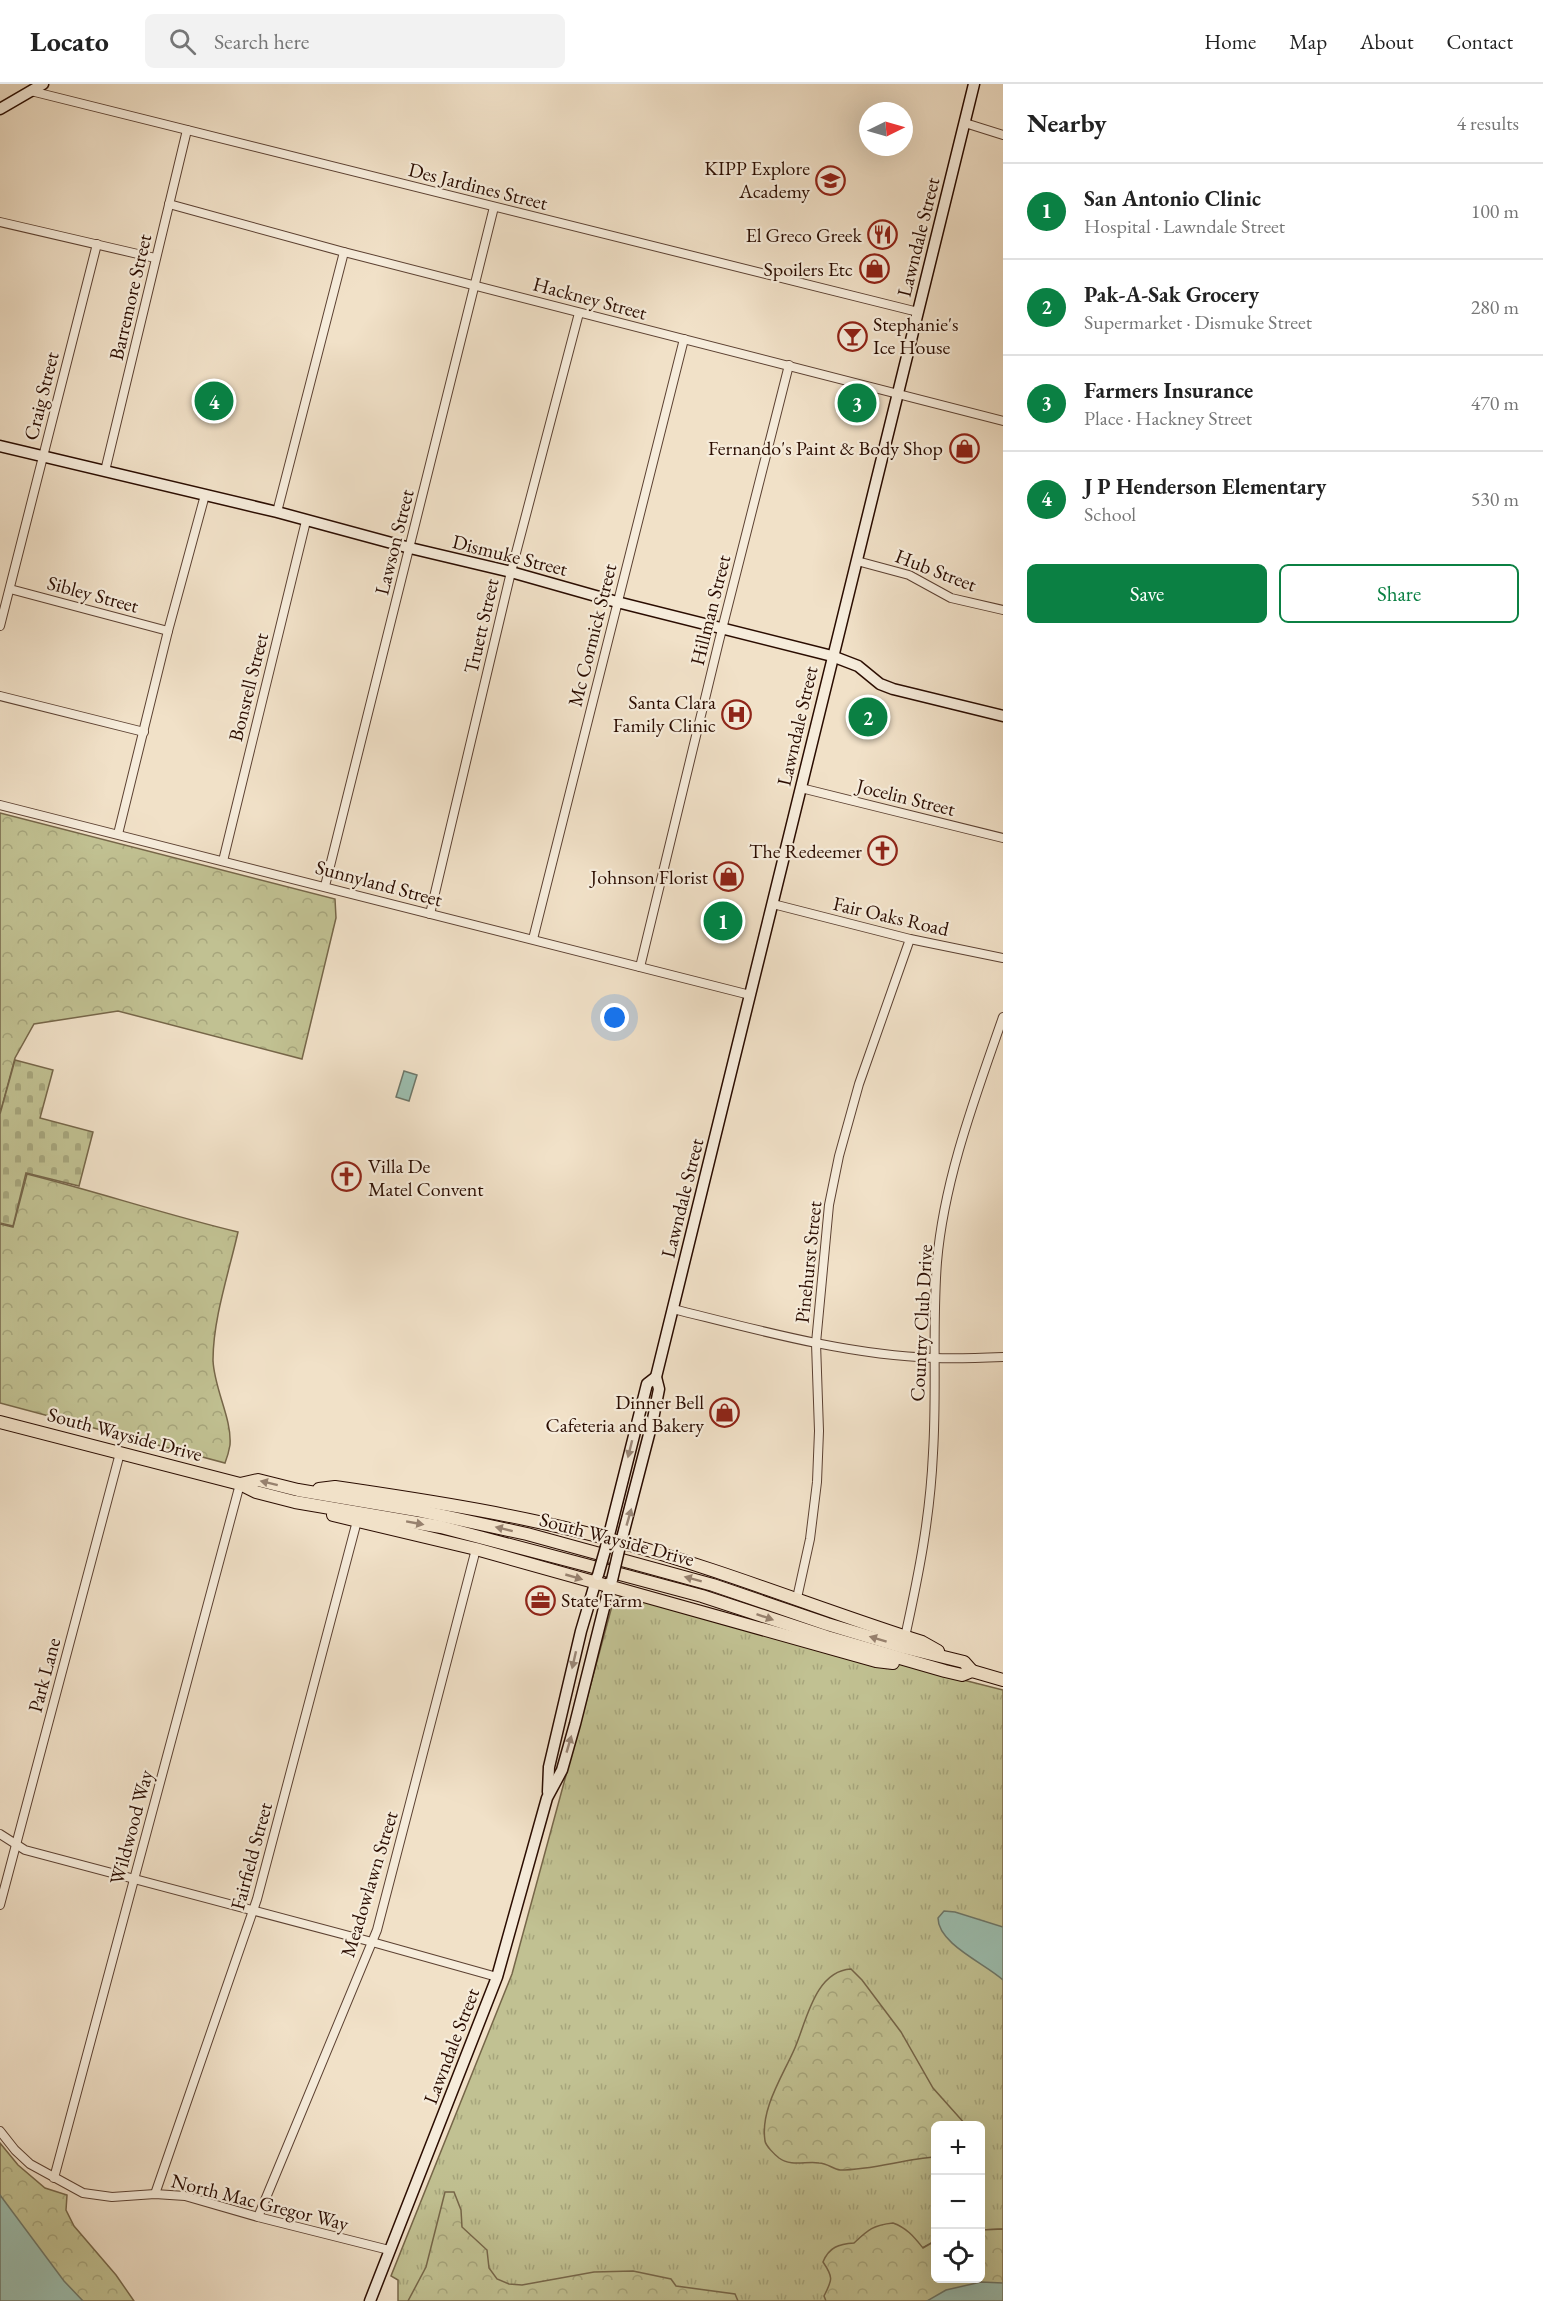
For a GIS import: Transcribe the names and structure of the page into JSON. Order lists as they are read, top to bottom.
{
  "streets": {
    "main road": ["Lawndale Street", "Dismuke Street", "South Wayside Drive"],
    "street": [
      "Des Jardines Street",
      "Barremore Street",
      "Hackney Street",
      "Craig Street",
      "Lawson Street",
      "Hub Street",
      "Sibley Street",
      "Hillman Street",
      "Truett Street",
      "Mc Cormick Street",
      "Bonsrell Street",
      "Jocelin Street",
      "Sunnyland Street",
      "Fair Oaks Road",
      "Pinehurst Street",
      "Country Club Drive",
      "Park Lane",
      "Wildwood Way",
      "Fairfield Street",
      "Meadowlawn Street",
      "North Mac Gregor Way"
    ]
  },
  "crossings": [
    ["Des Jardines Street", "Lawndale Street"],
    ["Des Jardines Street", "Barremore Street"],
    ["Des Jardines Street", "Lawson Street"],
    ["Lawndale Street", "Hackney Street"],
    ["Lawndale Street", "Dismuke Street"],
    ["Lawndale Street", "Hub Street"],
    ["Lawndale Street", "Jocelin Street"],
    ["Lawndale Street", "Sunnyland Street"],
    ["Lawndale Street", "Fair Oaks Road"],
    ["Lawndale Street", "North Mac Gregor Way"],
    ["Barremore Street", "Hackney Street"],
    ["Barremore Street", "Dismuke Street"],
    ["Hackney Street", "Lawson Street"],
    ["Hackney Street", "Hillman Street"],
    ["Hackney Street", "Truett Street"],
    ["Hackney Street", "Mc Cormick Street"],
    ["Craig Street", "Dismuke Street"],
    ["Craig Street", "Sibley Street"],
    ["Lawson Street", "Dismuke Street"],
    ["Lawson Street", "Sunnyland Street"],
    ["Dismuke Street", "Hillman Street"],
    ["Dismuke Street", "Truett Street"],
    ["Dismuke Street", "Mc Cormick Street"],
    ["Dismuke Street", "Bonsrell Street"],
    ["Hillman Street", "Sunnyland Street"],
    ["Truett Street", "Sunnyland Street"],
    ["Mc Cormick Street", "Sunnyland Street"],
    ["Bonsrell Street", "Sunnyland Street"],
    ["Fair Oaks Road", "Pinehurst Street"],
    ["South Wayside Drive", "Park Lane"],
    ["South Wayside Drive", "Wildwood Way"],
    ["Wildwood Way", "North Mac Gregor Way"],
    ["Fairfield Street", "North Mac Gregor Way"],
    ["Meadowlawn Street", "North Mac Gregor Way"]
  ],
  "places": {
    "school or university": ["KIPP Explore Academy"],
    "restaurant": ["El Greco Greek"],
    "shop": [
      "Spoilers Etc",
      "Fernando's Paint & Body Shop",
      "Johnson Florist",
      "Dinner Bell Cafeteria and Bakery"
    ],
    "bar": ["Stephanie's Ice House"],
    "hospital": ["Santa Clara Family Clinic"],
    "church": ["The Redeemer", "Villa De Matel Convent"],
    "office": ["State Farm"]
  },
  "north": "right",
  "page": {
    "header": "Locato",
    "search": "Search here",
    "nav": [
      "Home",
      "Map",
      "About",
      "Contact"
    ],
    "heading": ["Nearby", "4 results"],
    "list": [
      {
        "mark": "1",
        "name": "San Antonio Clinic",
        "note": "Hospital · Lawndale Street",
        "value": "100 m"
      },
      {
        "mark": "2",
        "name": "Pak-A-Sak Grocery",
        "note": "Supermarket · Dismuke Street",
        "value": "280 m"
      },
      {
        "mark": "3",
        "name": "Farmers Insurance",
        "note": "Place · Hackney Street",
        "value": "470 m"
      },
      {
        "mark": "4",
        "name": "J P Henderson Elementary",
        "note": "School",
        "value": "530 m"
      }
    ],
    "pins": [
      "4",
      "3",
      "2",
      "1"
    ],
    "buttons": ["Save", "Share"],
    "map_buttons": ["+", "−"]
  }
}
